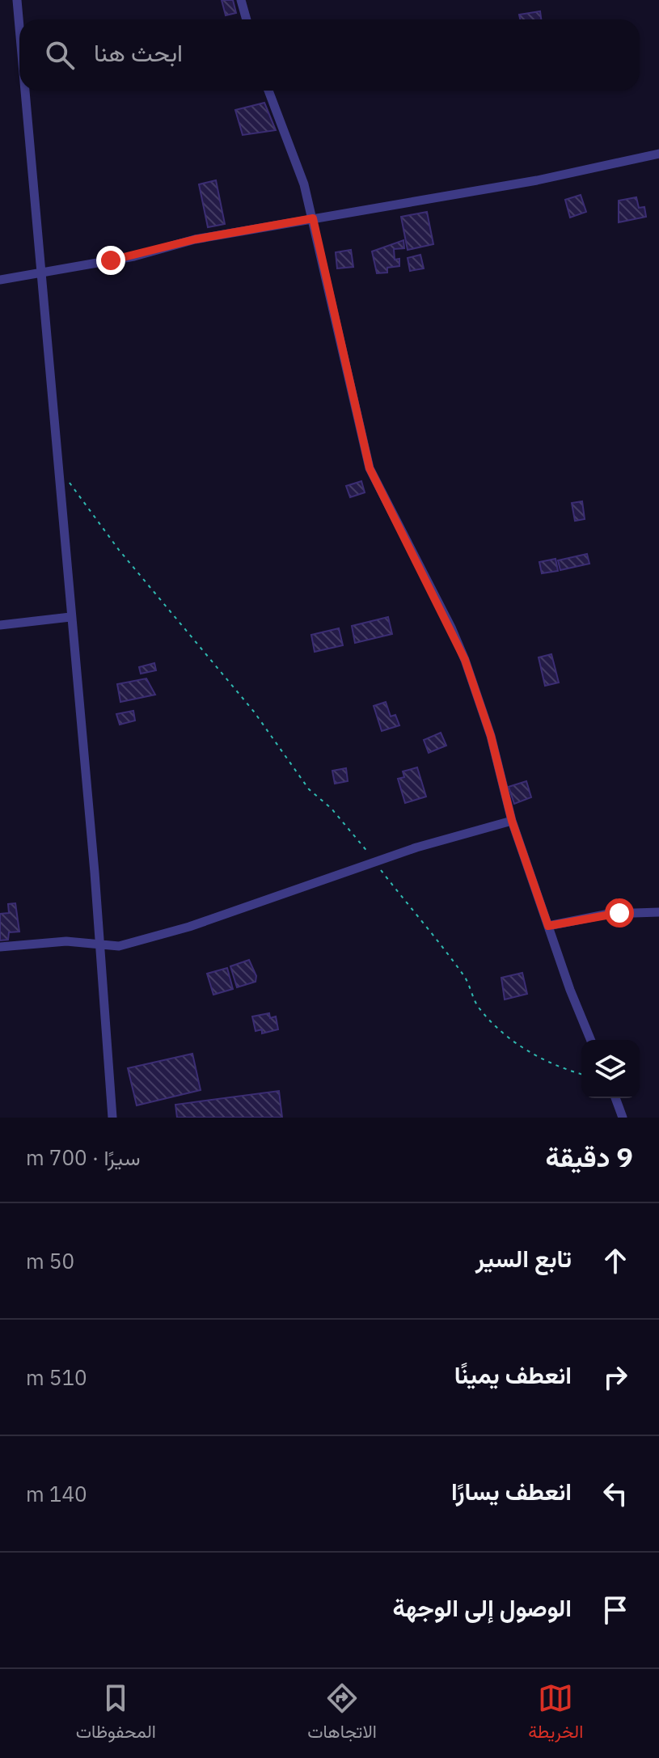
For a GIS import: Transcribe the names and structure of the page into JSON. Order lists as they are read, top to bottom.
{
  "page": {
    "search": "ابحث هنا",
    "heading": ["9 دقيقة", "سيرًا · 700 m"],
    "list": [
      ["تابع السير", "50 m"],
      ["انعطف يمينًا", "510 m"],
      ["انعطف يسارًا", "140 m"],
      "الوصول إلى الوجهة"
    ],
    "nav": ["الخريطة", "الاتجاهات", "المحفوظات"]
  }
}
